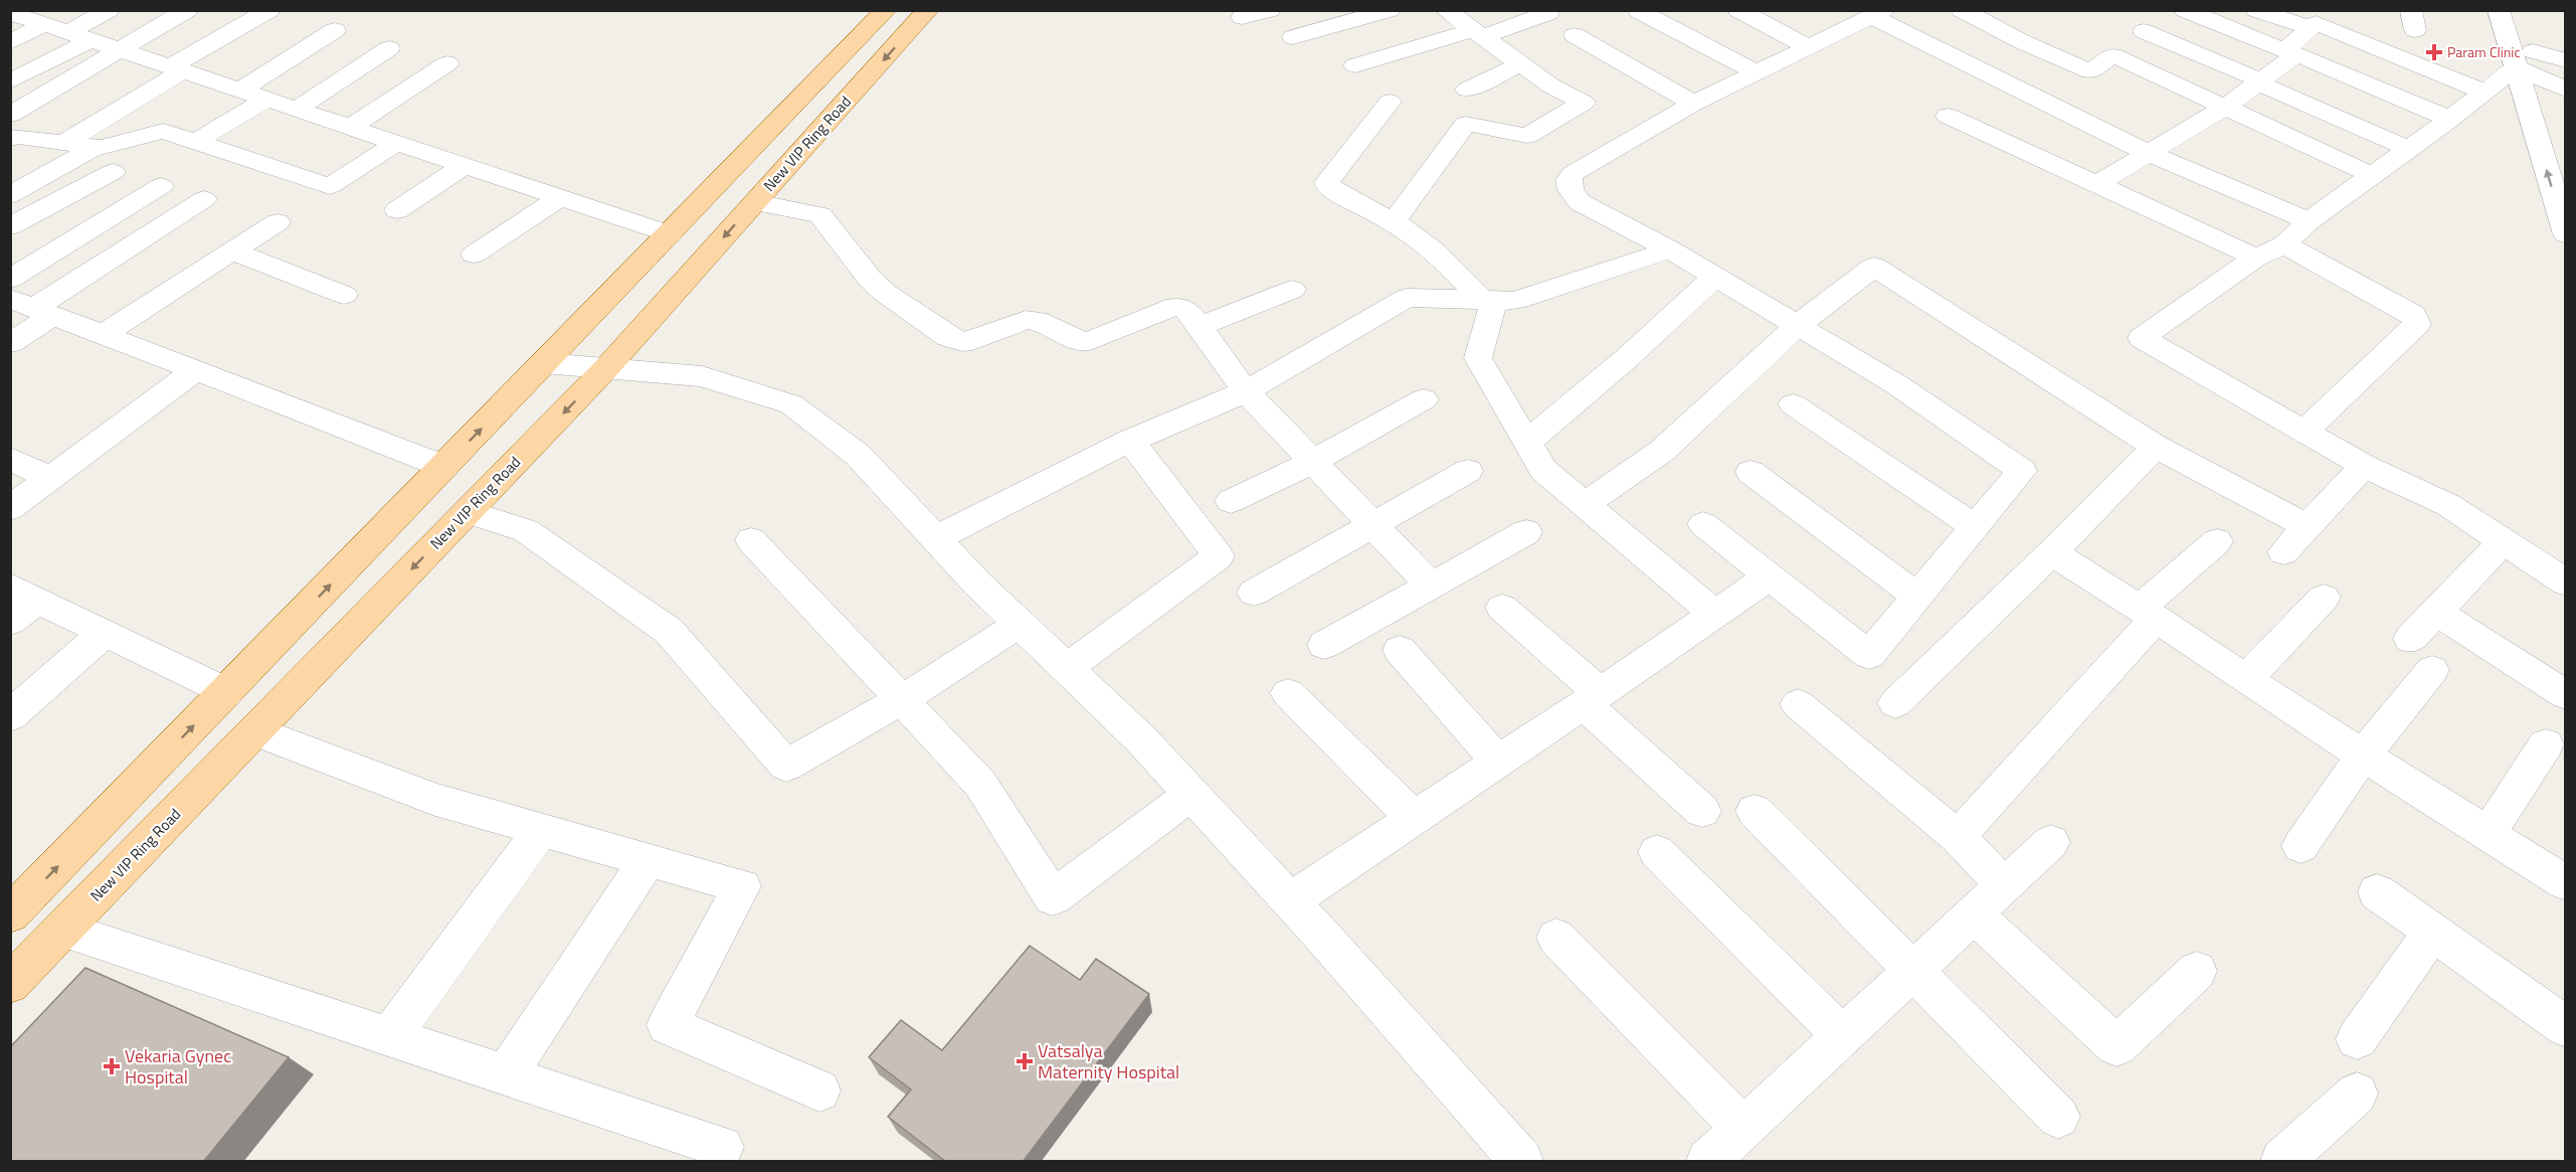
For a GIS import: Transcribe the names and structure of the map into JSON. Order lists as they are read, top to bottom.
{
  "streets": {
    "main road": ["New VIP Ring Road"]
  },
  "places": {
    "health": ["Param Clinic", "Vatsalya Maternity Hospital", "Vekaria Gynec Hospital"]
  }
}
